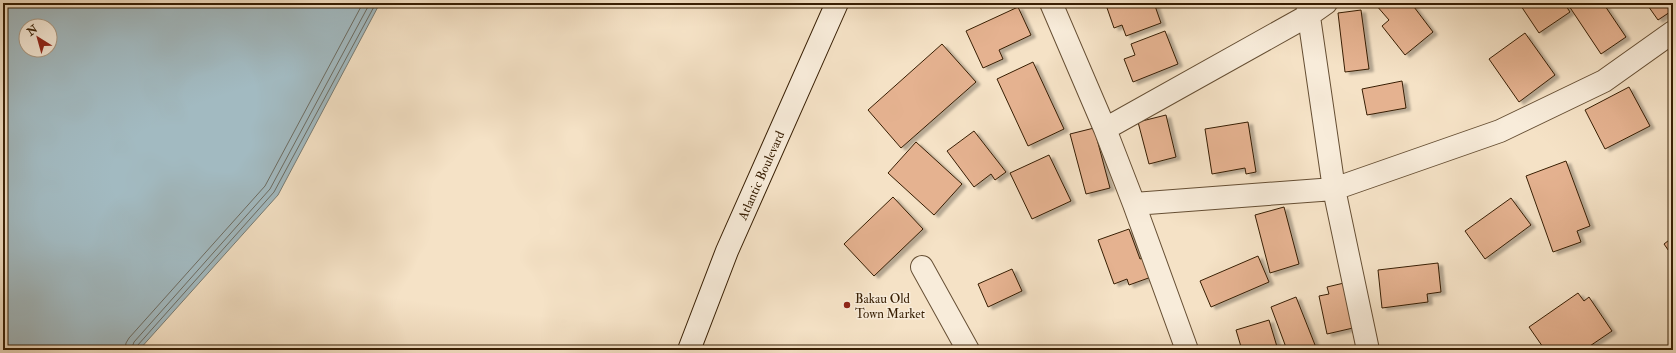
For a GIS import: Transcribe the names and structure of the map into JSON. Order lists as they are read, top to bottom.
{
  "streets": {
    "street": ["Atlantic Boulevard"]
  },
  "places": ["Bakau Old Town Market"],
  "north": "top left"
}
